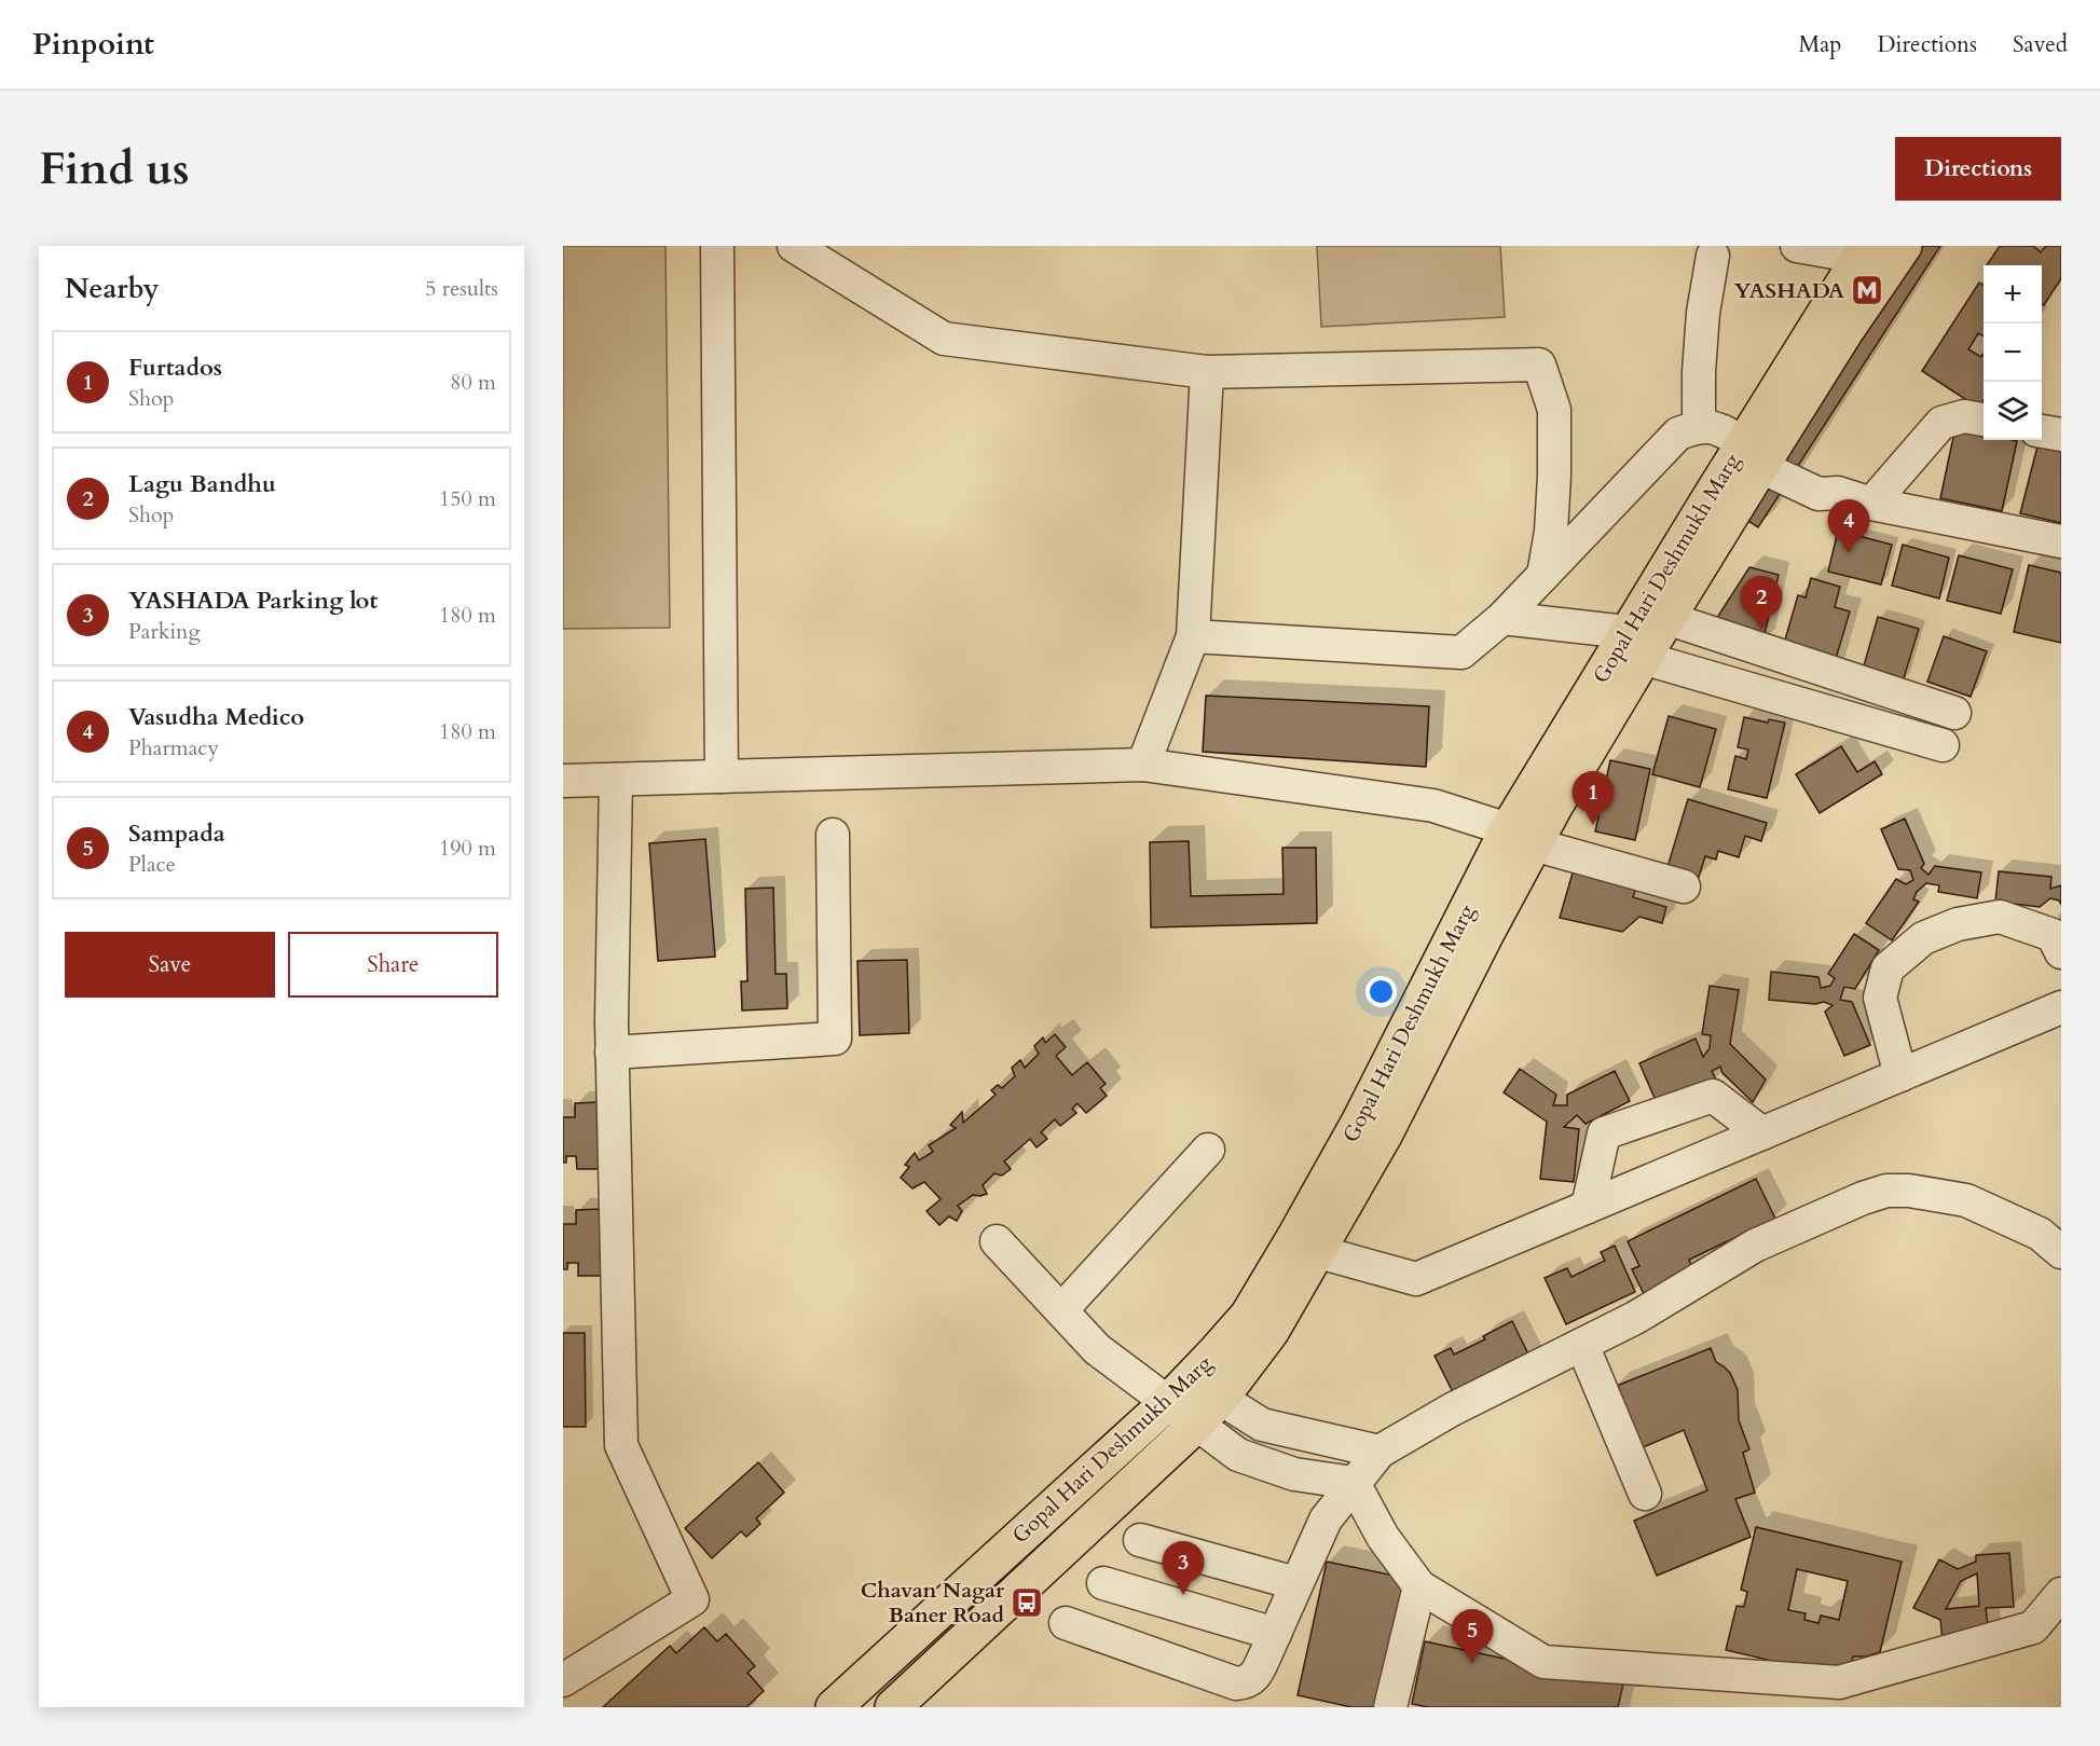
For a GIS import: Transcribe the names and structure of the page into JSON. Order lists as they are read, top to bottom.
{
  "streets": {
    "main road": ["Gopal Hari Deshmukh Marg"]
  },
  "places": {
    "metro station": ["YASHADA"],
    "bus stop": ["Chavan Nagar Baner Road"]
  },
  "page": {
    "header": "Pinpoint",
    "nav": ["Map", "Directions", "Saved"],
    "buttons": [
      "Directions",
      ["Save", "Share"]
    ],
    "title": "Find us",
    "heading": ["Nearby", "5 results"],
    "map_buttons": ["+", "−"],
    "list": [
      {
        "mark": "1",
        "name": "Furtados",
        "note": "Shop",
        "value": "80 m"
      },
      {
        "mark": "2",
        "name": "Lagu Bandhu",
        "note": "Shop",
        "value": "150 m"
      },
      {
        "mark": "3",
        "name": "YASHADA Parking lot",
        "note": "Parking",
        "value": "180 m"
      },
      {
        "mark": "4",
        "name": "Vasudha Medico",
        "note": "Pharmacy",
        "value": "180 m"
      },
      {
        "mark": "5",
        "name": "Sampada",
        "note": "Place",
        "value": "190 m"
      }
    ],
    "pins": [
      "4",
      "2",
      "1",
      "3",
      "5"
    ]
  }
}
